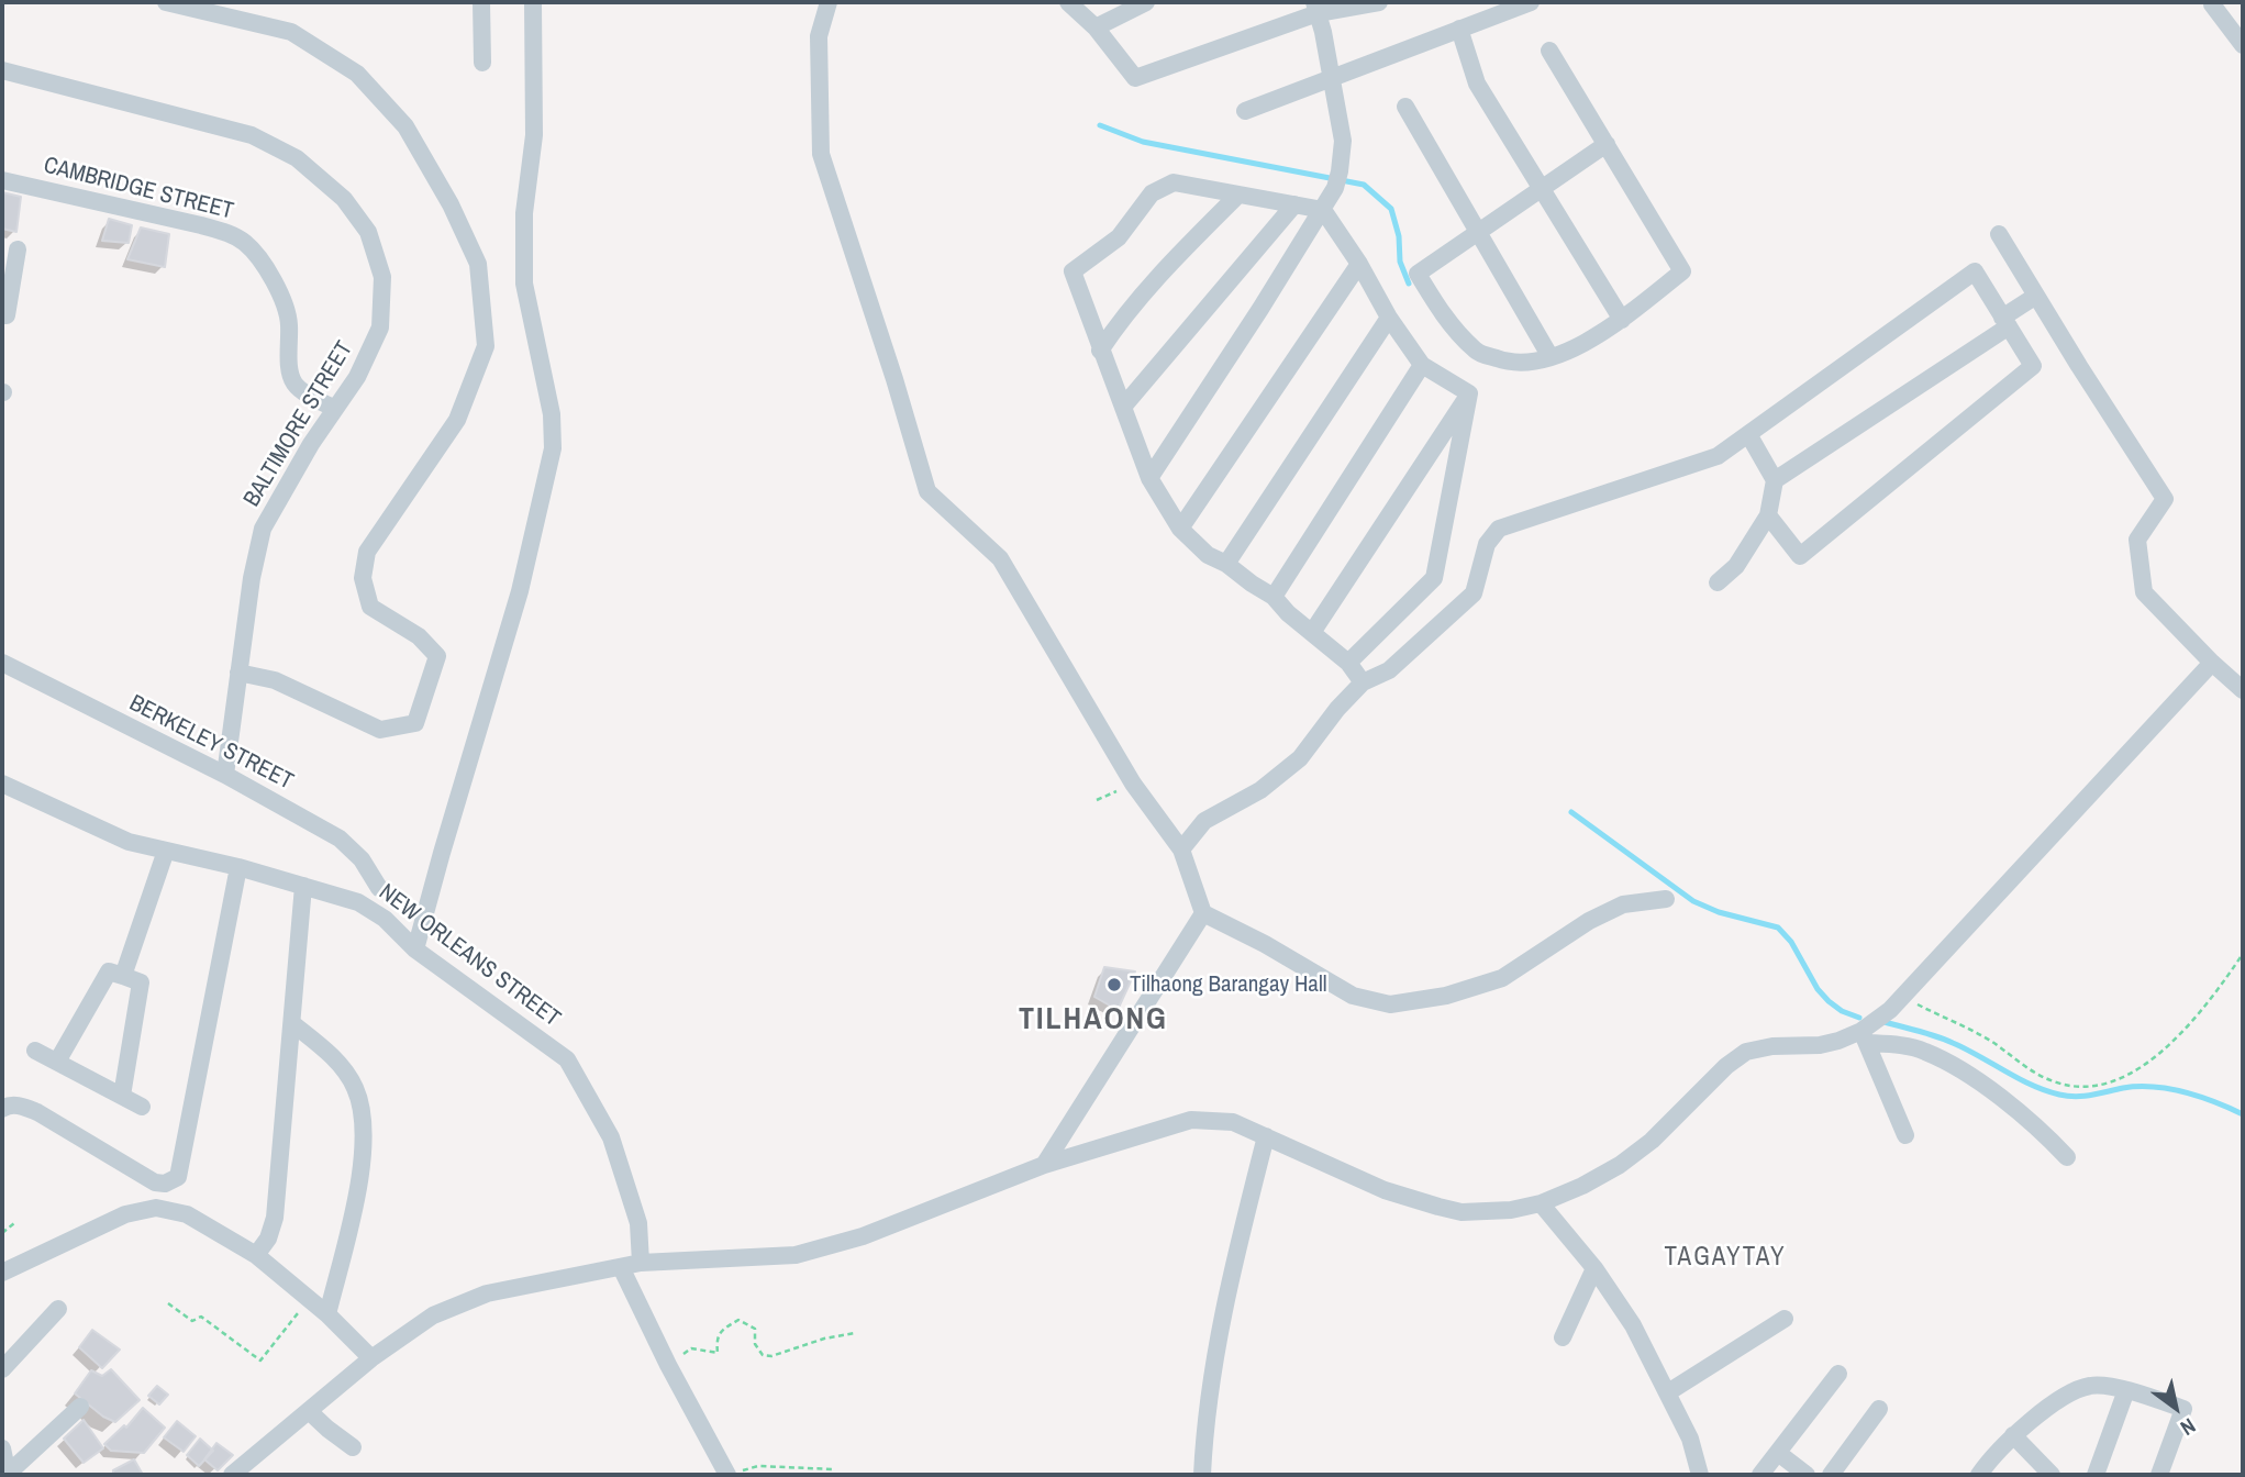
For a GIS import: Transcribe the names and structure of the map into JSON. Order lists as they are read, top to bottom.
{
  "streets": {
    "street": [
      "CAMBRIDGE STREET",
      "BALTIMORE STREET",
      "BERKELEY STREET",
      "NEW ORLEANS STREET"
    ]
  },
  "crossings": [
    ["CAMBRIDGE STREET", "BALTIMORE STREET"],
    ["BALTIMORE STREET", "BERKELEY STREET"]
  ],
  "districts": ["TILHAONG", "TAGAYTAY"],
  "places": ["Tilhaong Barangay Hall"],
  "north": "bottom right"
}
